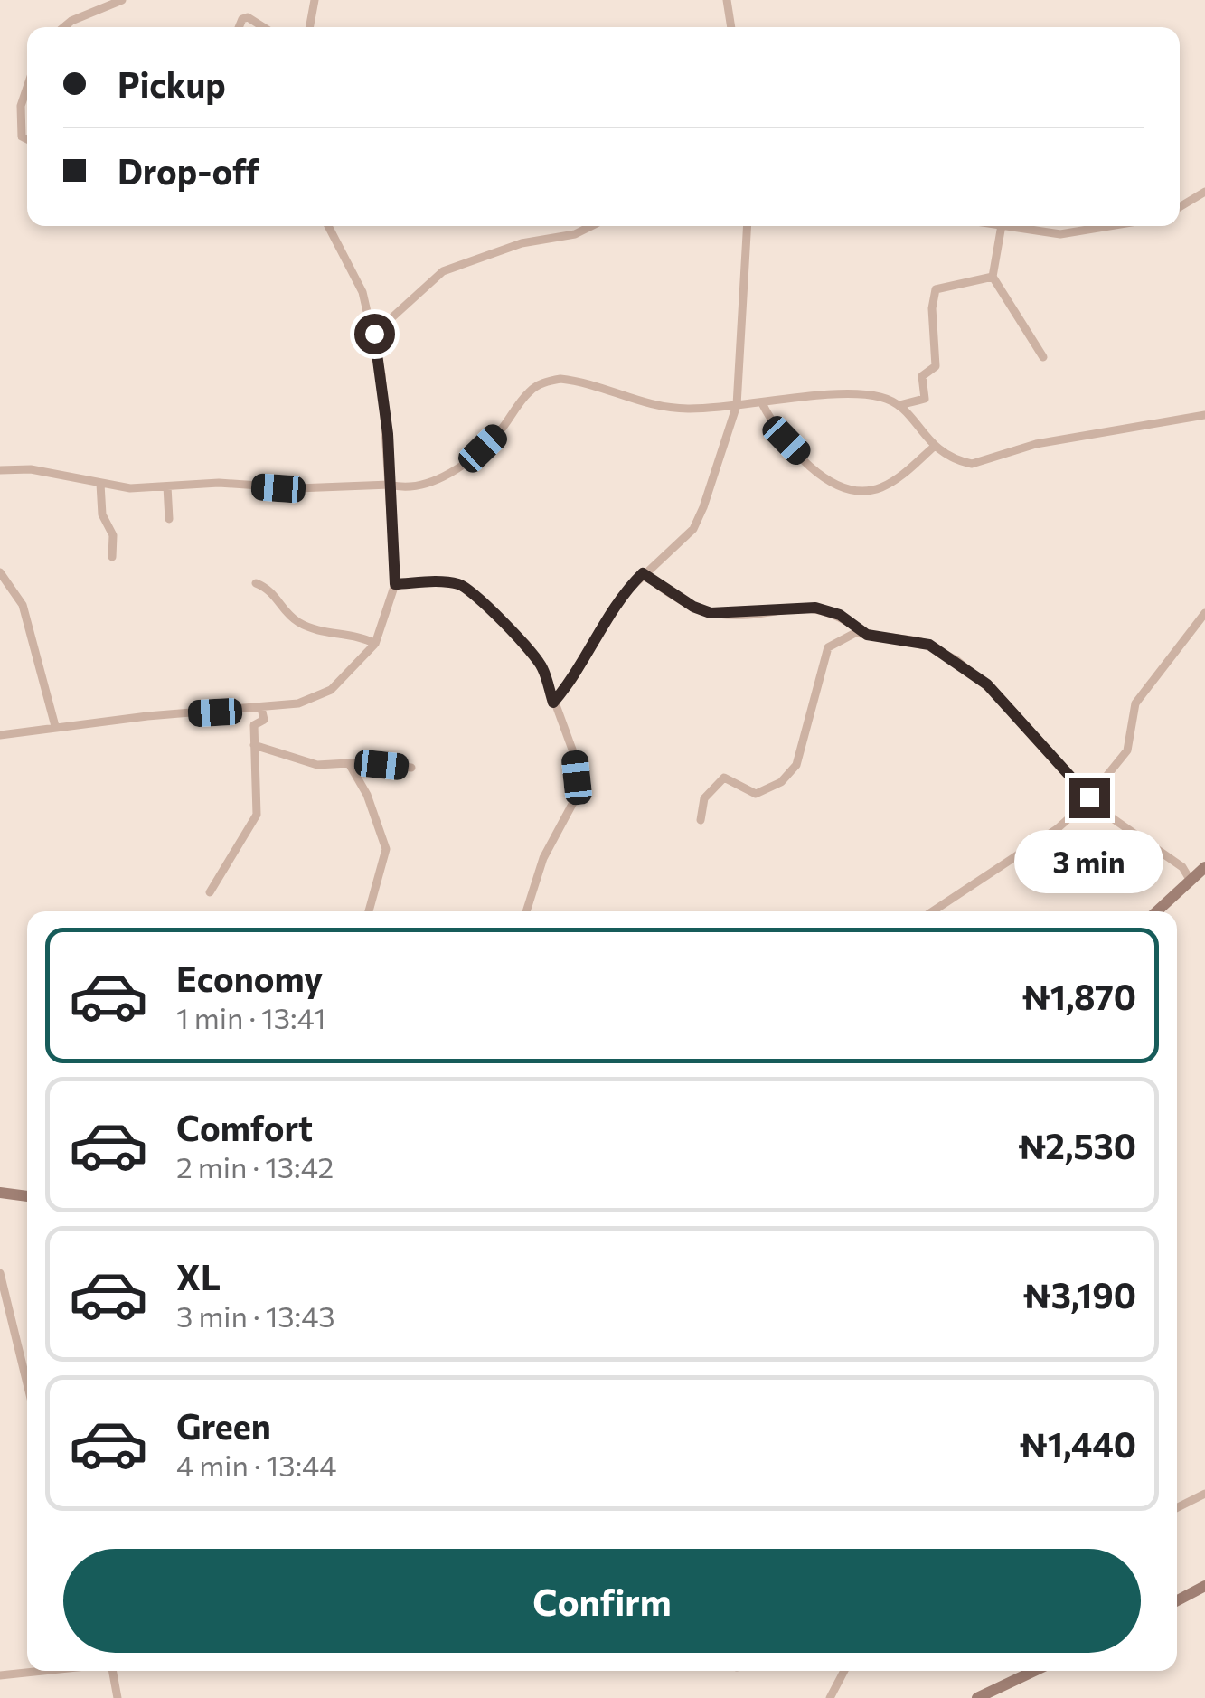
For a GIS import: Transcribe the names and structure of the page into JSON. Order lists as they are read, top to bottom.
{
  "page": {
    "banner": ["Pickup", "Drop-off"],
    "bubble": "3 min",
    "list": [
      {
        "name": "Economy",
        "note": "1 min · 13:41",
        "value": "₦1,870"
      },
      {
        "name": "Comfort",
        "note": "2 min · 13:42",
        "value": "₦2,530"
      },
      {
        "name": "XL",
        "note": "3 min · 13:43",
        "value": "₦3,190"
      },
      {
        "name": "Green",
        "note": "4 min · 13:44",
        "value": "₦1,440"
      }
    ],
    "buttons": "Confirm"
  }
}
